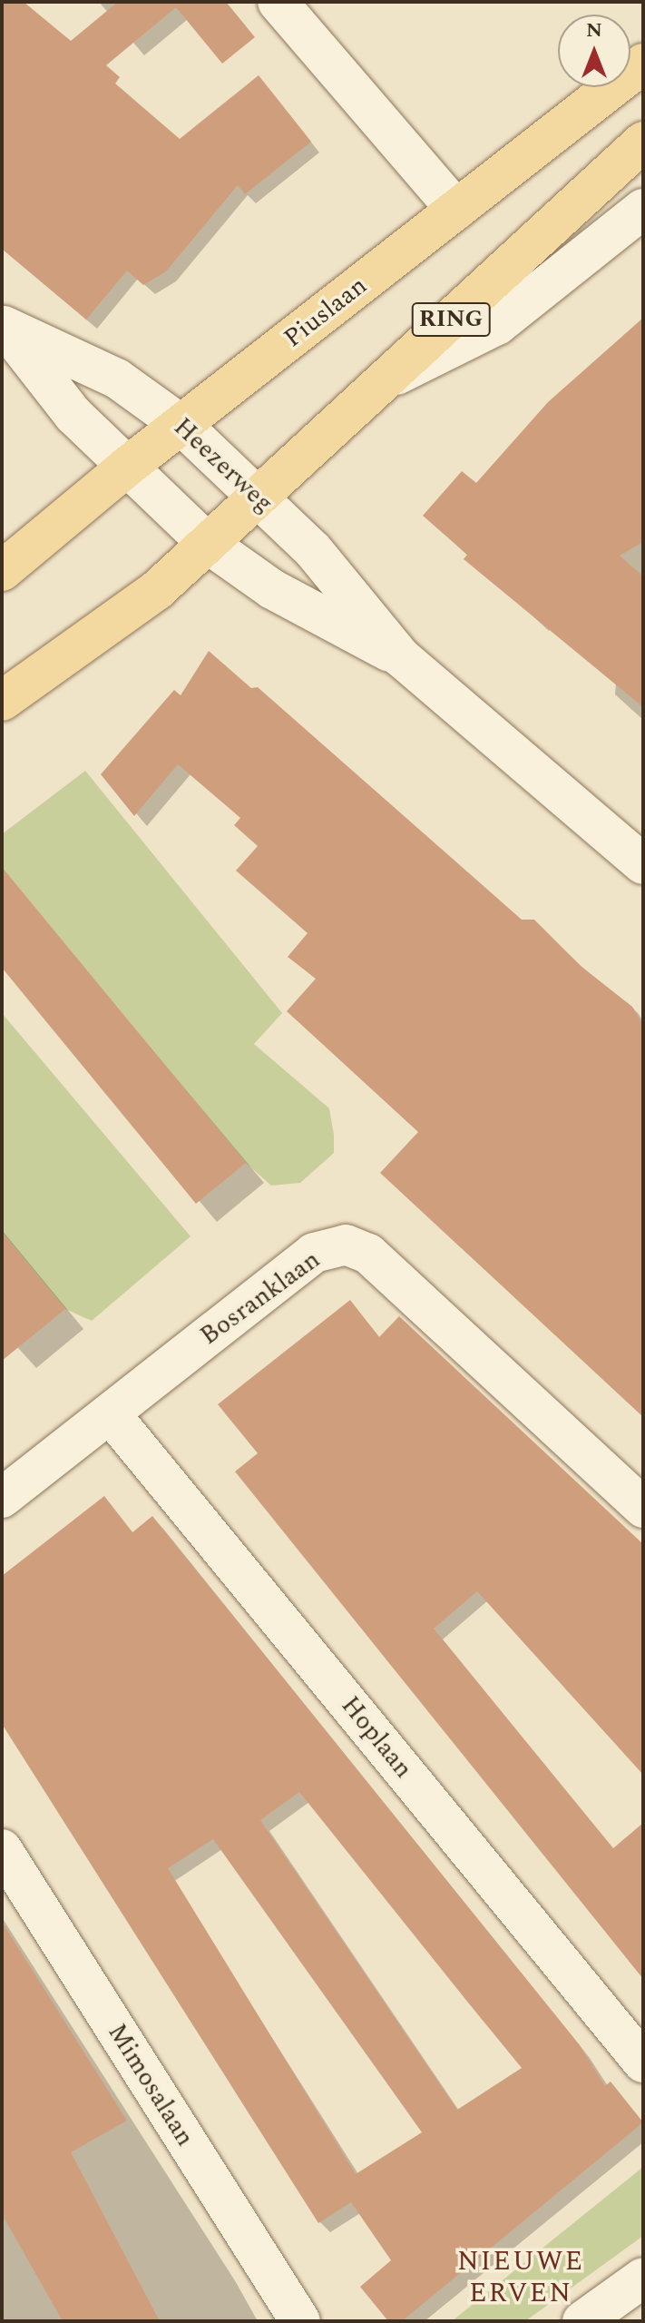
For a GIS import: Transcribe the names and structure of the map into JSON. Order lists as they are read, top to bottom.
{
  "streets": {
    "main road": ["Piuslaan", "RING"],
    "street": [
      "Heezerweg",
      "Bosranklaan",
      "Hoplaan",
      "Mimosalaan"
    ]
  },
  "crossings": [
    ["Piuslaan", "Heezerweg"],
    ["RING", "Heezerweg"],
    ["Bosranklaan", "Hoplaan"]
  ],
  "districts": ["NIEUWE ERVEN"],
  "north": "top"
}
